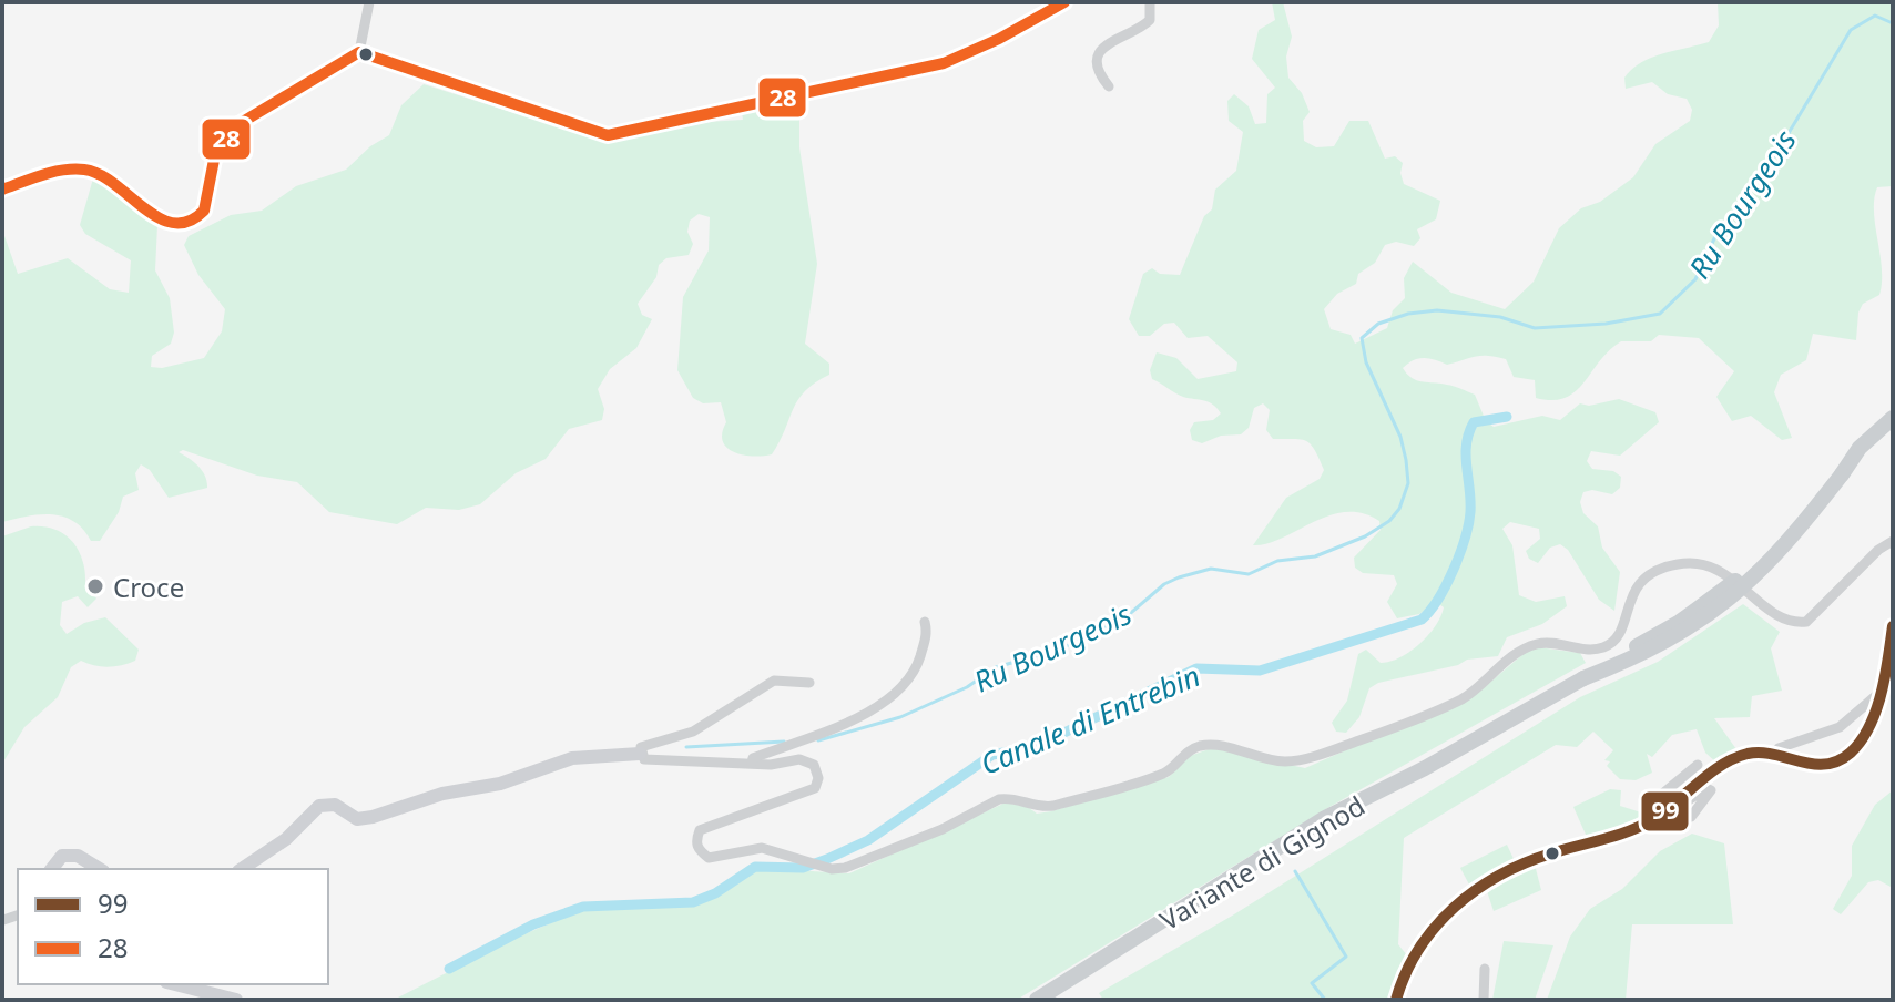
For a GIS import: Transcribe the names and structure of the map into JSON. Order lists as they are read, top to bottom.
{
  "streets": {
    "main road": ["Variante di Gignod"]
  },
  "water": ["Ru Bourgeois", "Canale di Entrebin"],
  "places": ["Croce"],
  "lines": ["transit line 28", "transit line 99"],
  "legend": ["99", "28"]
}
